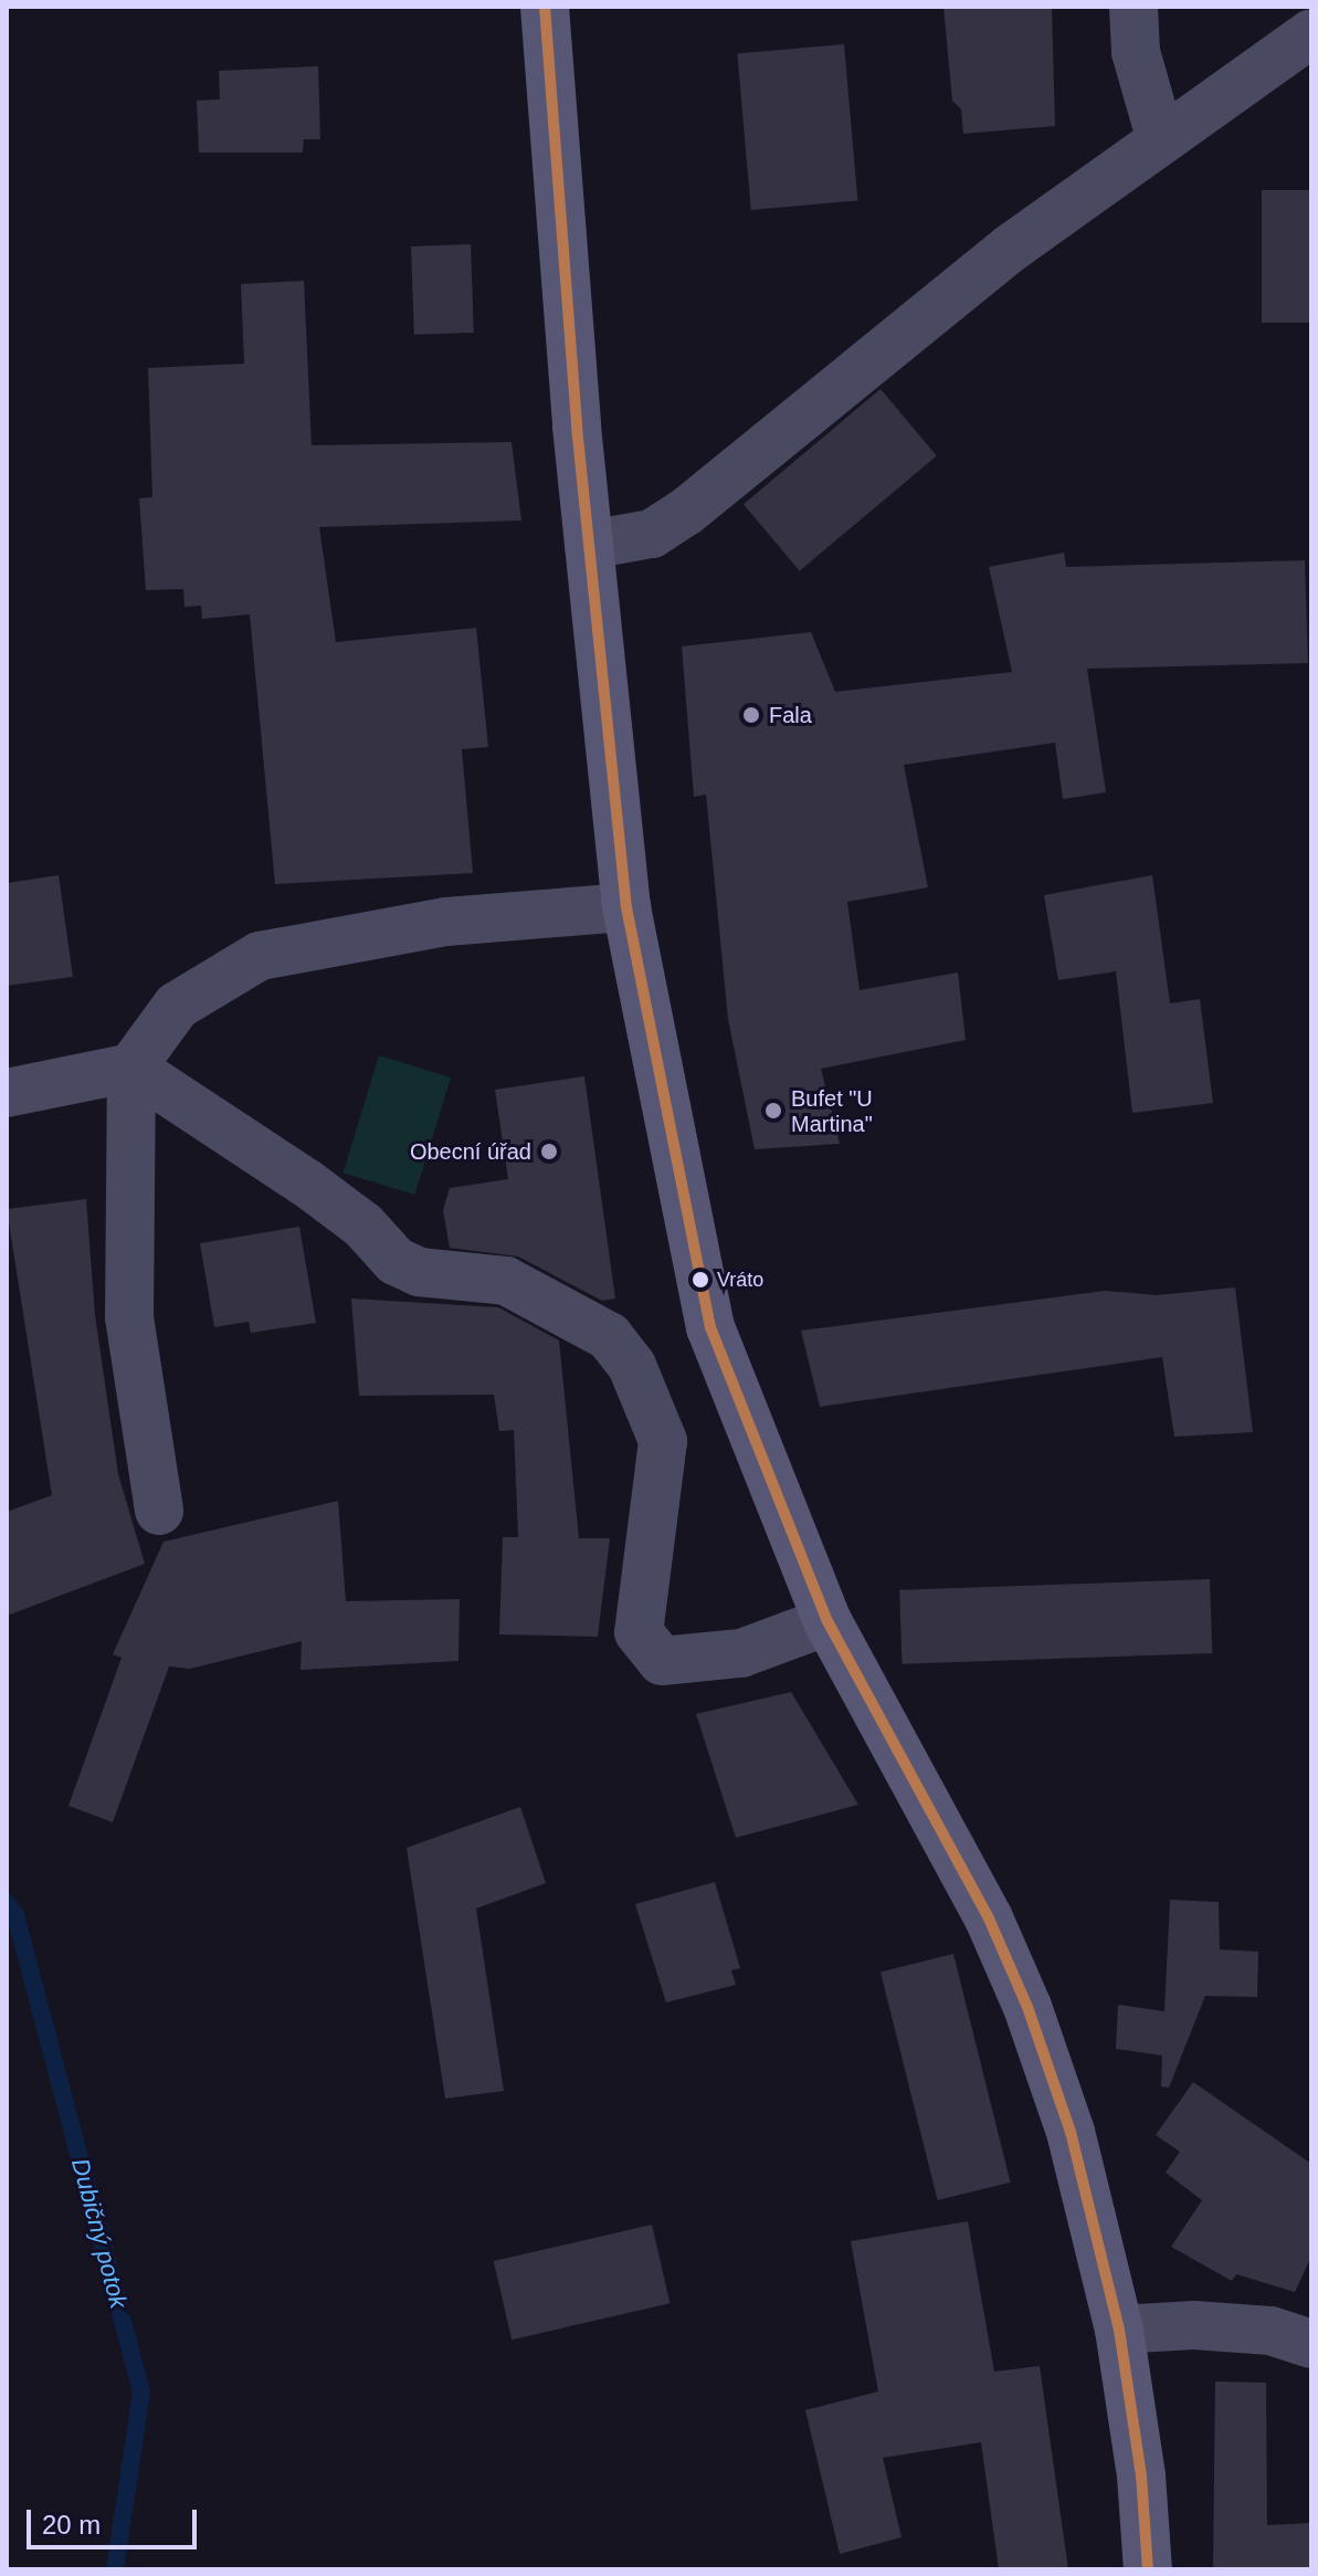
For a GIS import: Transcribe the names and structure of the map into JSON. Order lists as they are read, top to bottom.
{
  "water": ["Dubičný potok"],
  "places": [
    "Fala",
    "Bufet \"U Martina\"",
    "Obecní úřad",
    "Vráto"
  ],
  "scale_bar": "20 m"
}
